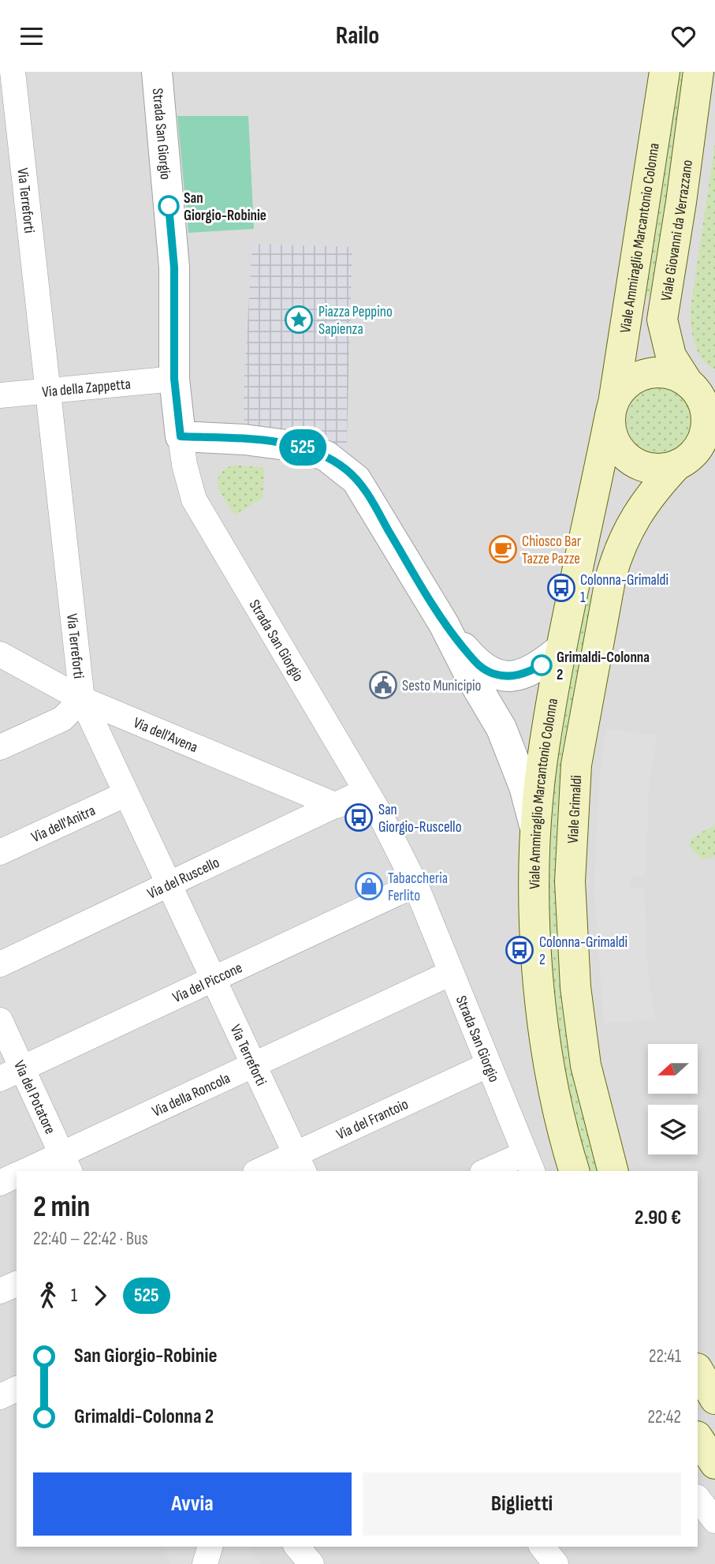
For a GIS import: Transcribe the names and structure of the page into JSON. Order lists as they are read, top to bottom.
{
  "streets": {
    "main road": ["Viale Giovanni da Verrazzano", "Viale Ammiraglio Marcantonio Colonna", "Viale Grimaldi"],
    "street": [
      "Strada San Giorgio",
      "Via Terreforti",
      "Via della Zappetta",
      "Via dell'Avena",
      "Via dell'Anitra",
      "Via del Ruscello",
      "Via del Piccone",
      "Via della Roncola",
      "Via del Potatore",
      "Via del Frantoio"
    ]
  },
  "crossings": [
    ["Strada San Giorgio", "Via della Zappetta"],
    ["Strada San Giorgio", "Via del Ruscello"],
    ["Strada San Giorgio", "Via del Piccone"],
    ["Strada San Giorgio", "Via della Roncola"],
    ["Strada San Giorgio", "Via del Frantoio"],
    ["Via Terreforti", "Via della Zappetta"],
    ["Via Terreforti", "Via dell'Avena"],
    ["Via Terreforti", "Via dell'Anitra"],
    ["Via Terreforti", "Via del Ruscello"],
    ["Via Terreforti", "Via del Piccone"],
    ["Via Terreforti", "Via della Roncola"],
    ["Via Terreforti", "Via del Frantoio"],
    ["Viale Giovanni da Verrazzano", "Viale Ammiraglio Marcantonio Colonna"],
    ["Viale Giovanni da Verrazzano", "Viale Grimaldi"],
    ["Viale Ammiraglio Marcantonio Colonna", "Viale Grimaldi"],
    ["Via dell'Avena", "Via del Ruscello"],
    ["Via del Piccone", "Via del Potatore"],
    ["Via della Roncola", "Via del Potatore"]
  ],
  "places": {
    "other": ["San Giorgio-Robinie", "Grimaldi-Colonna 2"],
    "place": ["Piazza Peppino Sapienza"],
    "cafe": ["Chiosco Bar Tazze Pazze"],
    "bus stop": ["Colonna-Grimaldi 1", "San Giorgio-Ruscello", "Colonna-Grimaldi 2"],
    "public building": ["Sesto Municipio"],
    "shop": ["Tabaccheria Ferlito"]
  },
  "lines": ["bus line 525"],
  "north": "left",
  "page": {
    "header": "Railo",
    "on_map": "525",
    "heading": ["2 min", "22:40 – 22:42 · Bus", "2.90 €"],
    "legs": ["1", "525"],
    "list": [
      {
        "name": "San Giorgio-Robinie",
        "value": "22:41"
      },
      {
        "name": "Grimaldi-Colonna 2",
        "value": "22:42"
      }
    ],
    "buttons": ["Avvia", "Biglietti"]
  }
}
